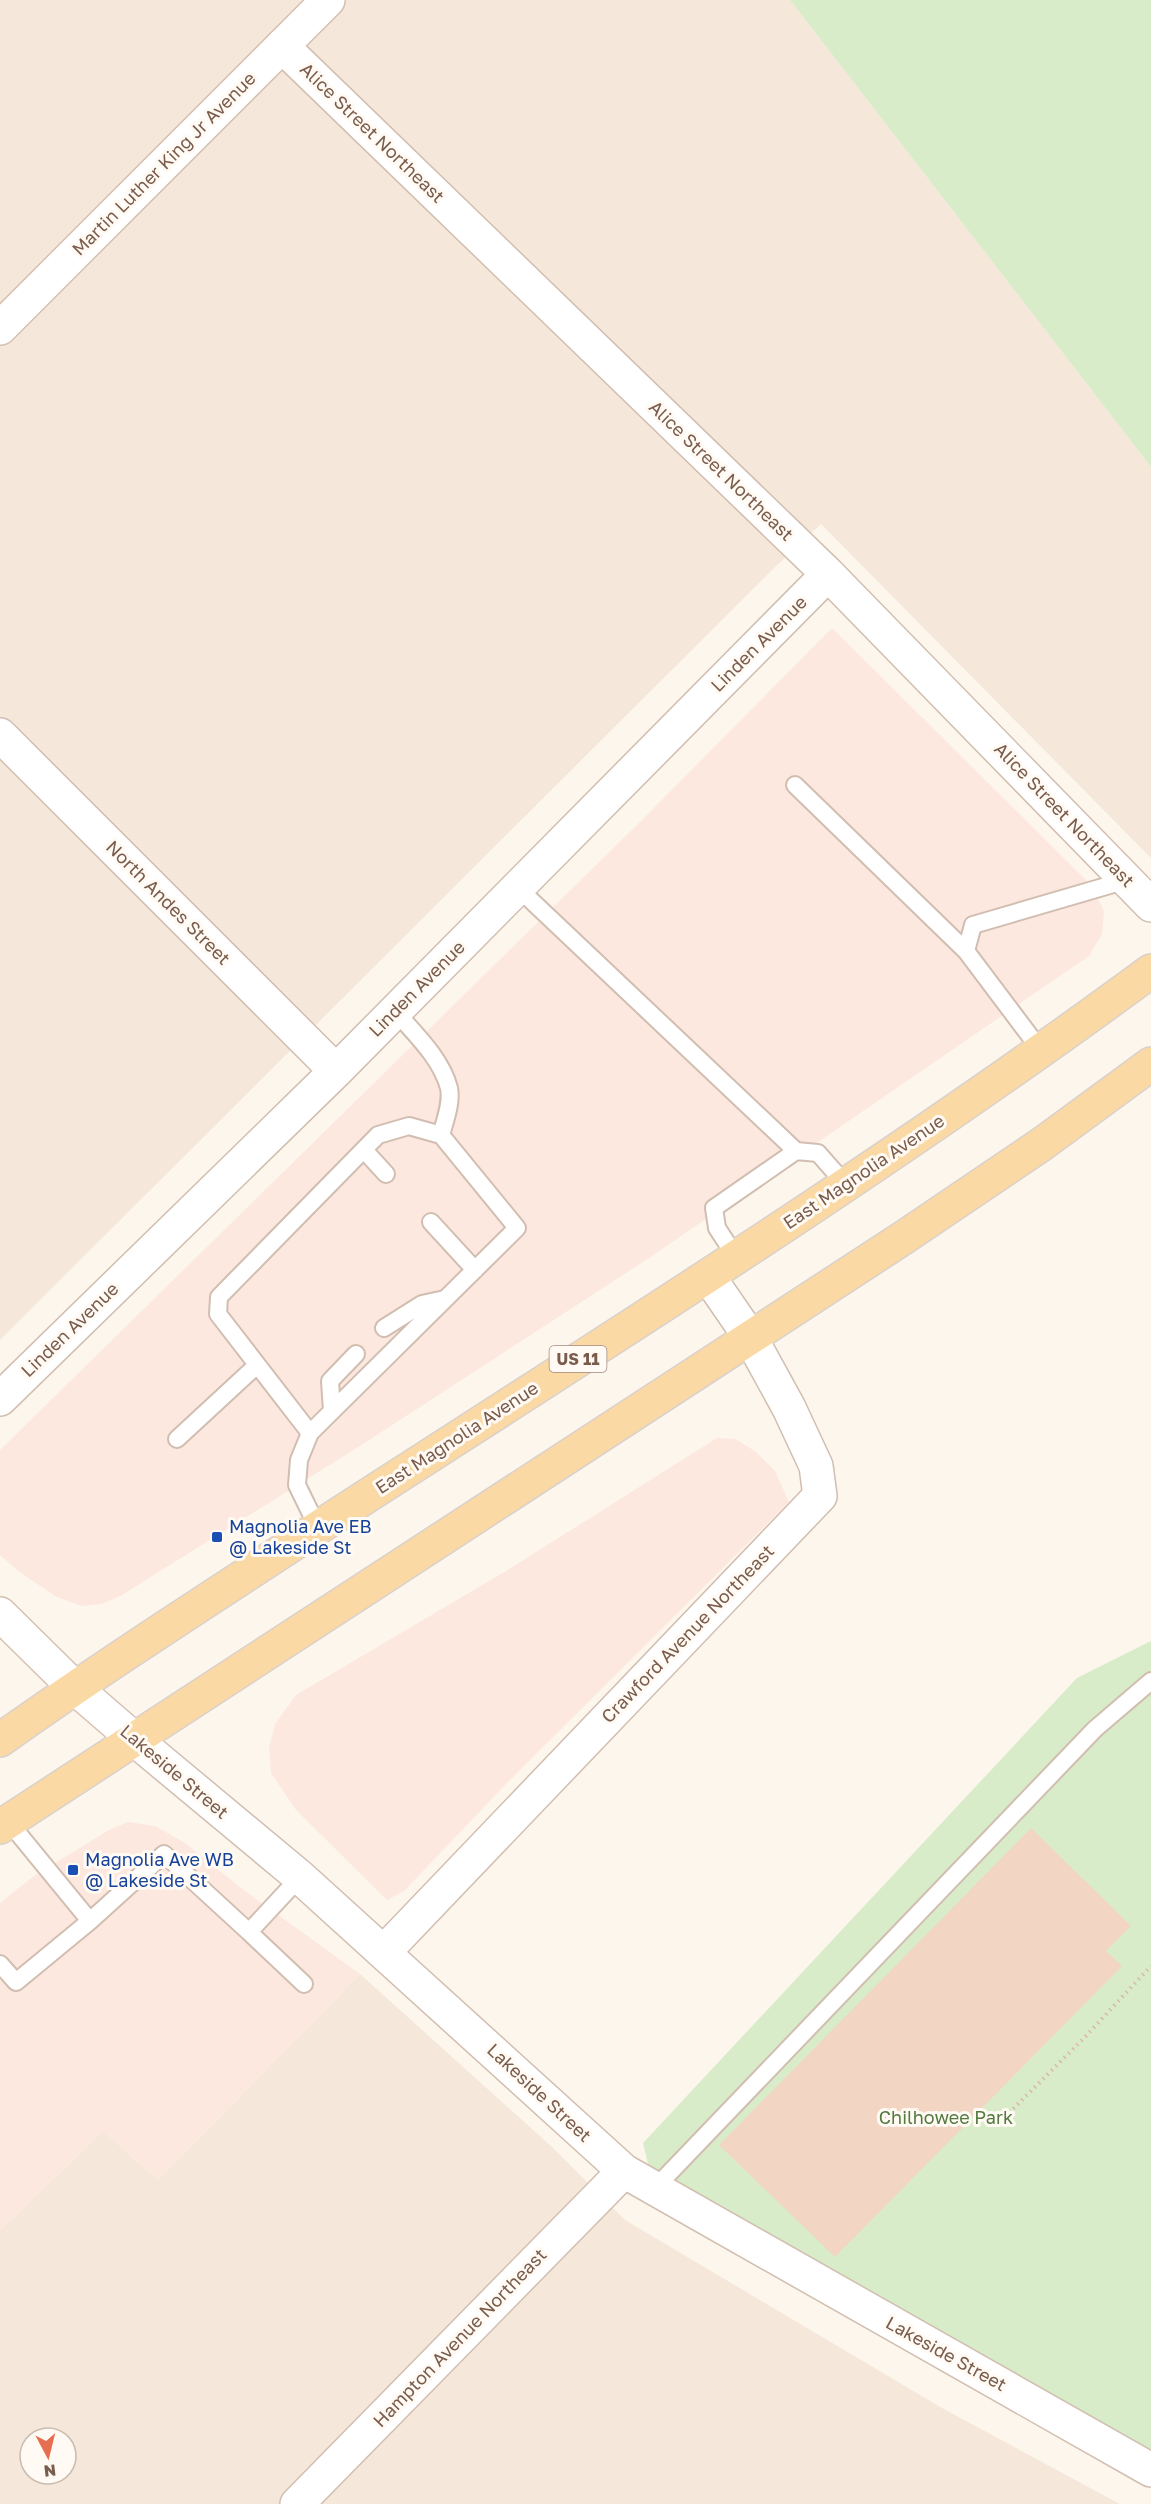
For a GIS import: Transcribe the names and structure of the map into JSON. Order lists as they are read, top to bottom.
{
  "streets": {
    "main road": ["East Magnolia Avenue", "US 11"],
    "street": [
      "Alice Street Northeast",
      "Martin Luther King Jr Avenue",
      "Linden Avenue",
      "North Andes Street",
      "Crawford Avenue Northeast",
      "Lakeside Street",
      "Hampton Avenue Northeast"
    ]
  },
  "crossings": [
    ["Alice Street Northeast", "Martin Luther King Jr Avenue"],
    ["Alice Street Northeast", "Linden Avenue"],
    ["Linden Avenue", "North Andes Street"],
    ["East Magnolia Avenue", "Crawford Avenue Northeast"],
    ["East Magnolia Avenue", "Lakeside Street"],
    ["Crawford Avenue Northeast", "Lakeside Street"],
    ["Lakeside Street", "Hampton Avenue Northeast"]
  ],
  "parks": ["Chilhowee Park"],
  "places": {
    "transit": ["Magnolia Ave EB @ Lakeside St", "Magnolia Ave WB @ Lakeside St"]
  },
  "north": "bottom"
}
